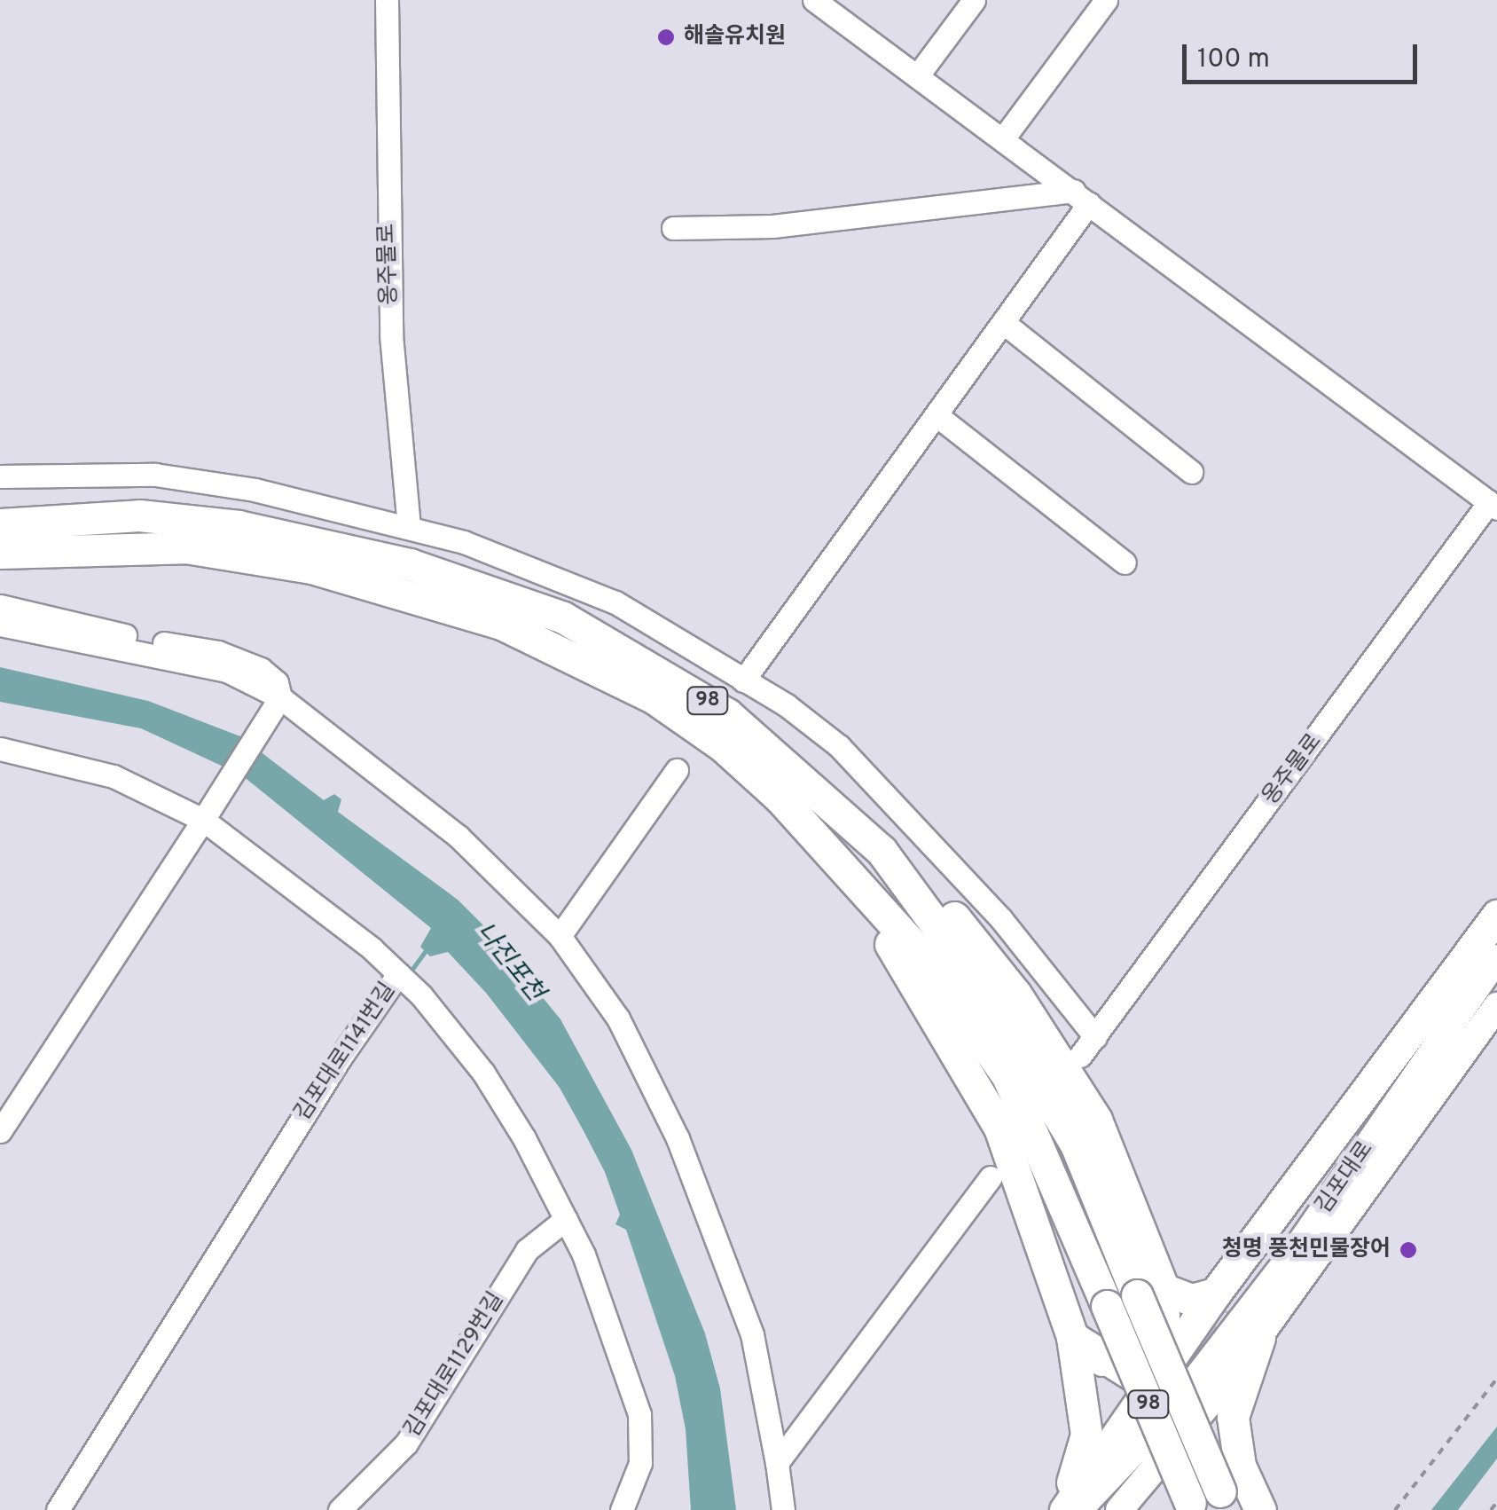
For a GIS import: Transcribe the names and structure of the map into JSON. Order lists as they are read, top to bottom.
{
  "streets": {
    "highway": ["98"],
    "main road": ["김포대로"],
    "street": ["옹주물로", "김포대로1141번길", "김포대로1129번길"]
  },
  "crossings": [
    ["김포대로1141번길", "김포대로1129번길"]
  ],
  "water": ["나진포천"],
  "places": ["해솔유치원", "청명 풍천민물장어"],
  "scale_bar": "100 m"
}
